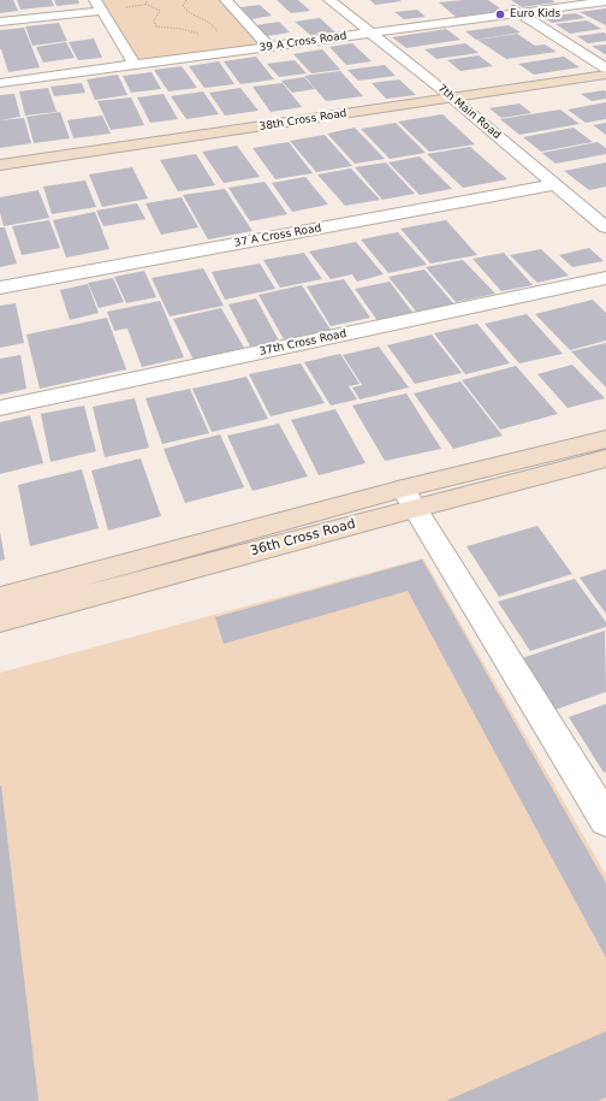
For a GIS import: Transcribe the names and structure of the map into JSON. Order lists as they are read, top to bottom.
{
  "streets": {
    "street": [
      "39 A Cross Road",
      "7th Main Road",
      "38th Cross Road",
      "37 A Cross Road",
      "37th Cross Road",
      "36th Cross Road"
    ]
  },
  "crossings": [
    ["39 A Cross Road", "7th Main Road"],
    ["7th Main Road", "38th Cross Road"],
    ["7th Main Road", "37 A Cross Road"]
  ],
  "places": ["Euro Kids"]
}
